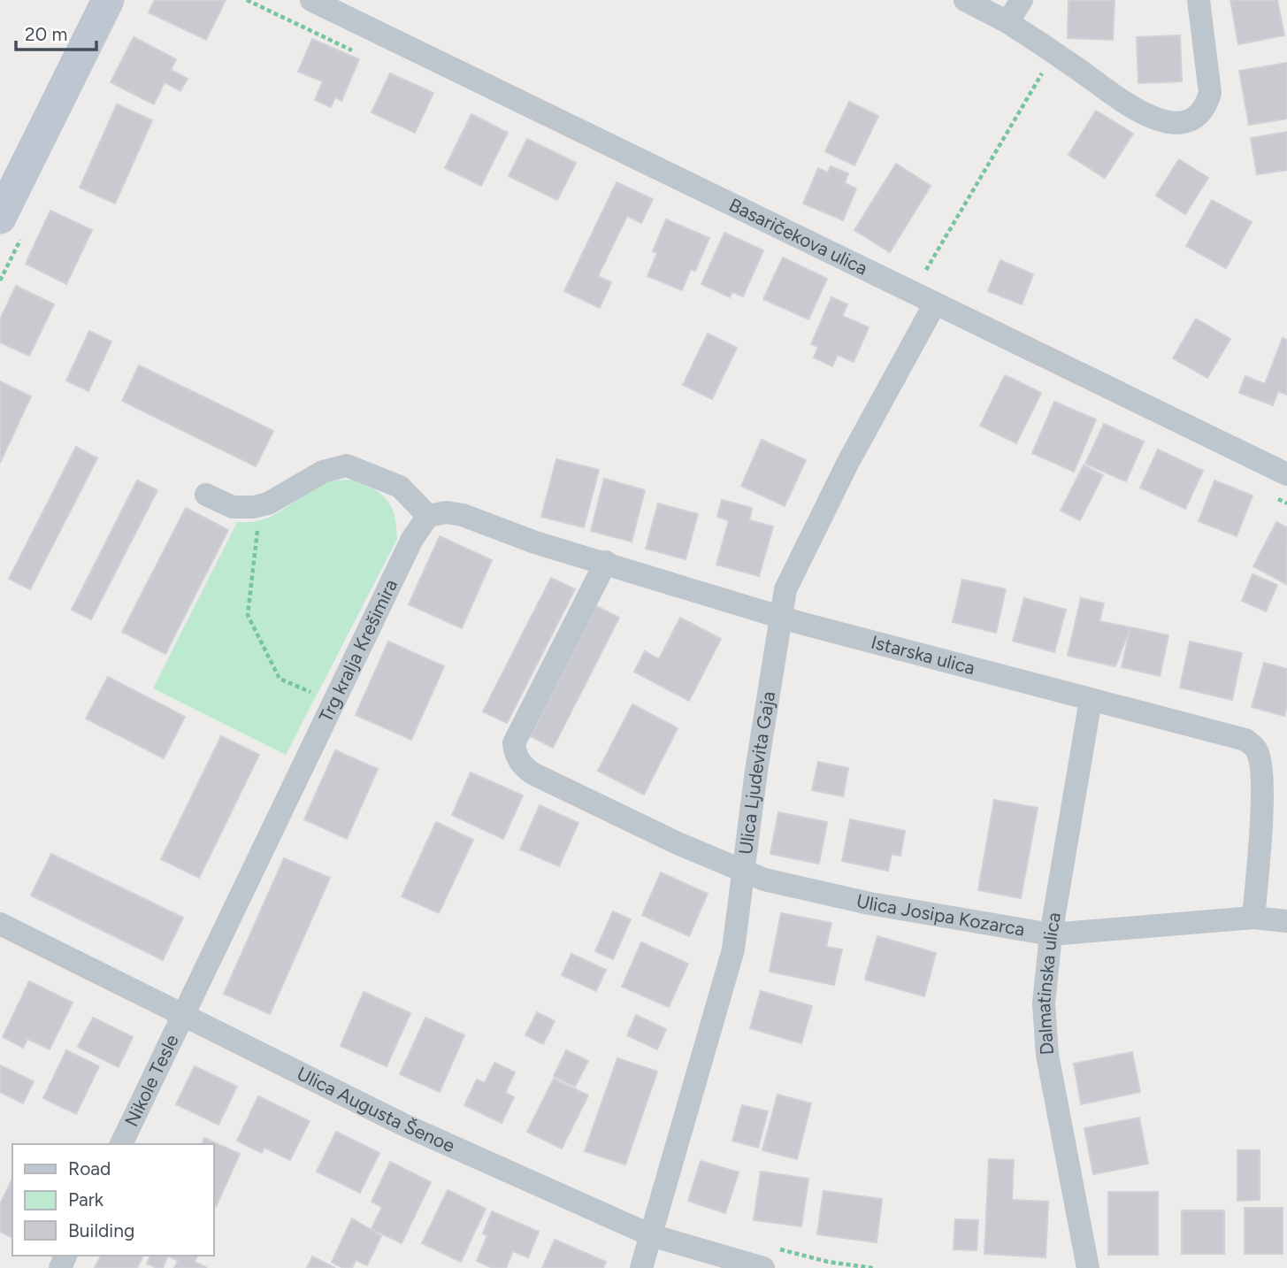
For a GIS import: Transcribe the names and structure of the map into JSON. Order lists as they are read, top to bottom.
{
  "streets": {
    "street": [
      "Basaričekova ulica",
      "Trg kralja Krešimira",
      "Istarska ulica",
      "Ulica Ljudevita Gaja",
      "Ulica Josipa Kozarca",
      "Dalmatinska ulica",
      "Nikole Tesle",
      "Ulica Augusta Šenoe"
    ]
  },
  "crossings": [
    ["Basaričekova ulica", "Ulica Ljudevita Gaja"],
    ["Trg kralja Krešimira", "Istarska ulica"],
    ["Trg kralja Krešimira", "Nikole Tesle"],
    ["Trg kralja Krešimira", "Ulica Augusta Šenoe"],
    ["Istarska ulica", "Ulica Ljudevita Gaja"],
    ["Istarska ulica", "Ulica Josipa Kozarca"],
    ["Istarska ulica", "Dalmatinska ulica"],
    ["Ulica Ljudevita Gaja", "Ulica Josipa Kozarca"],
    ["Ulica Ljudevita Gaja", "Ulica Augusta Šenoe"],
    ["Ulica Josipa Kozarca", "Dalmatinska ulica"],
    ["Nikole Tesle", "Ulica Augusta Šenoe"]
  ],
  "legend": ["Road", "Park", "Building"],
  "scale_bar": "20 m"
}
